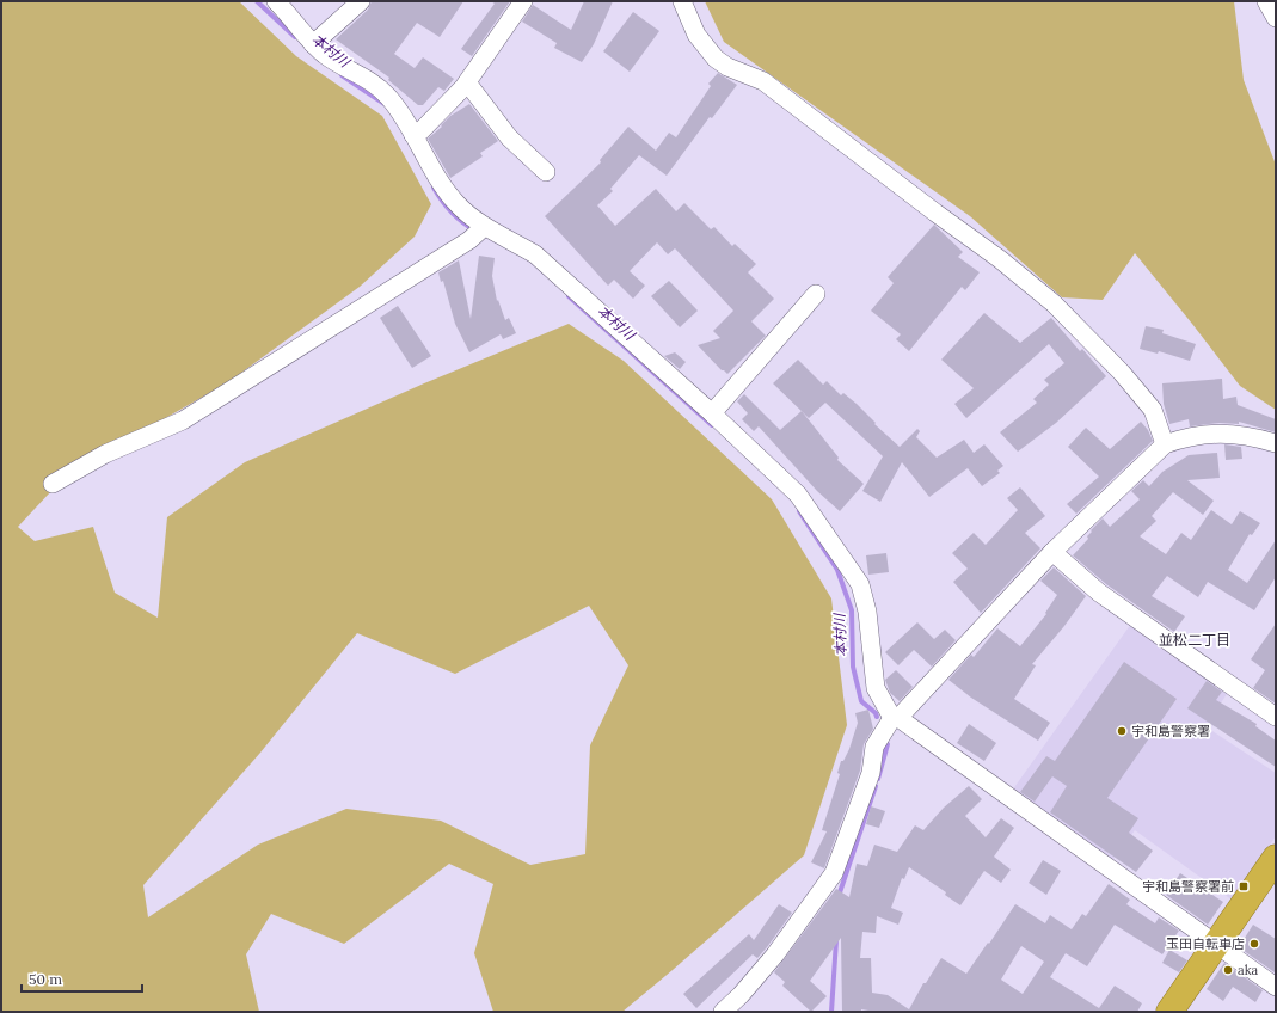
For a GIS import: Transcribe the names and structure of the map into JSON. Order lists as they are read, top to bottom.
{
  "districts": ["並松二丁目"],
  "water": ["本村川"],
  "places": {
    "other": ["宇和島警察署", "玉田自転車店", "aka"],
    "transit": ["宇和島警察署前"]
  },
  "scale_bar": "50 m"
}
